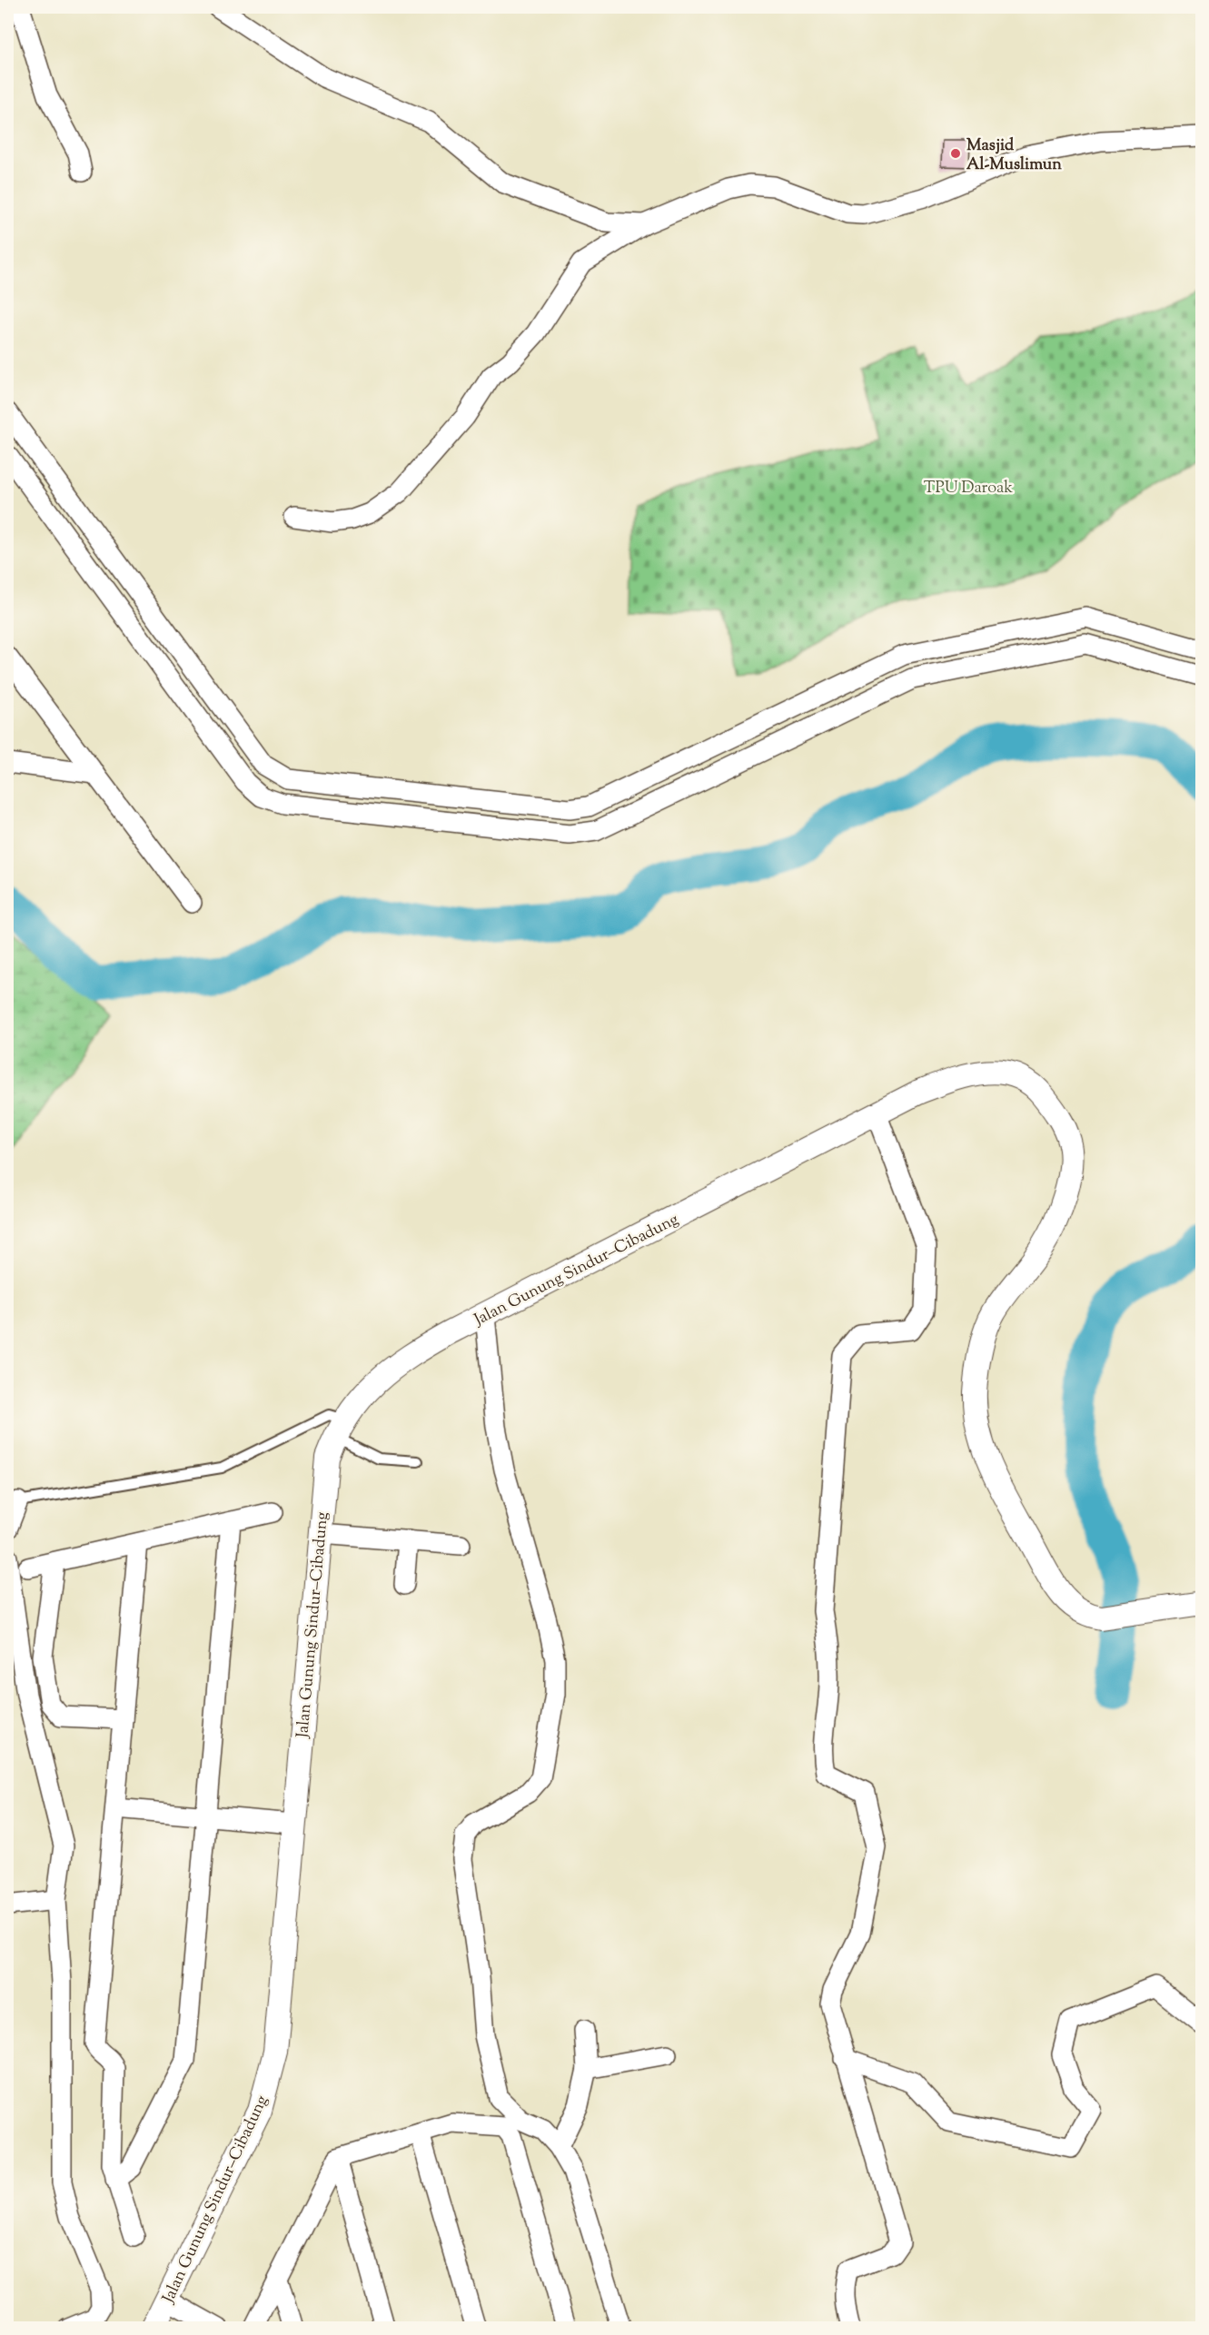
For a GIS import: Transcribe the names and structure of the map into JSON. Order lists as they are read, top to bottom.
{
  "streets": {
    "street": ["Jalan Gunung Sindur–Cibadung"]
  },
  "parks": ["TPU Daroak"],
  "places": ["Masjid Al-Muslimun"]
}
